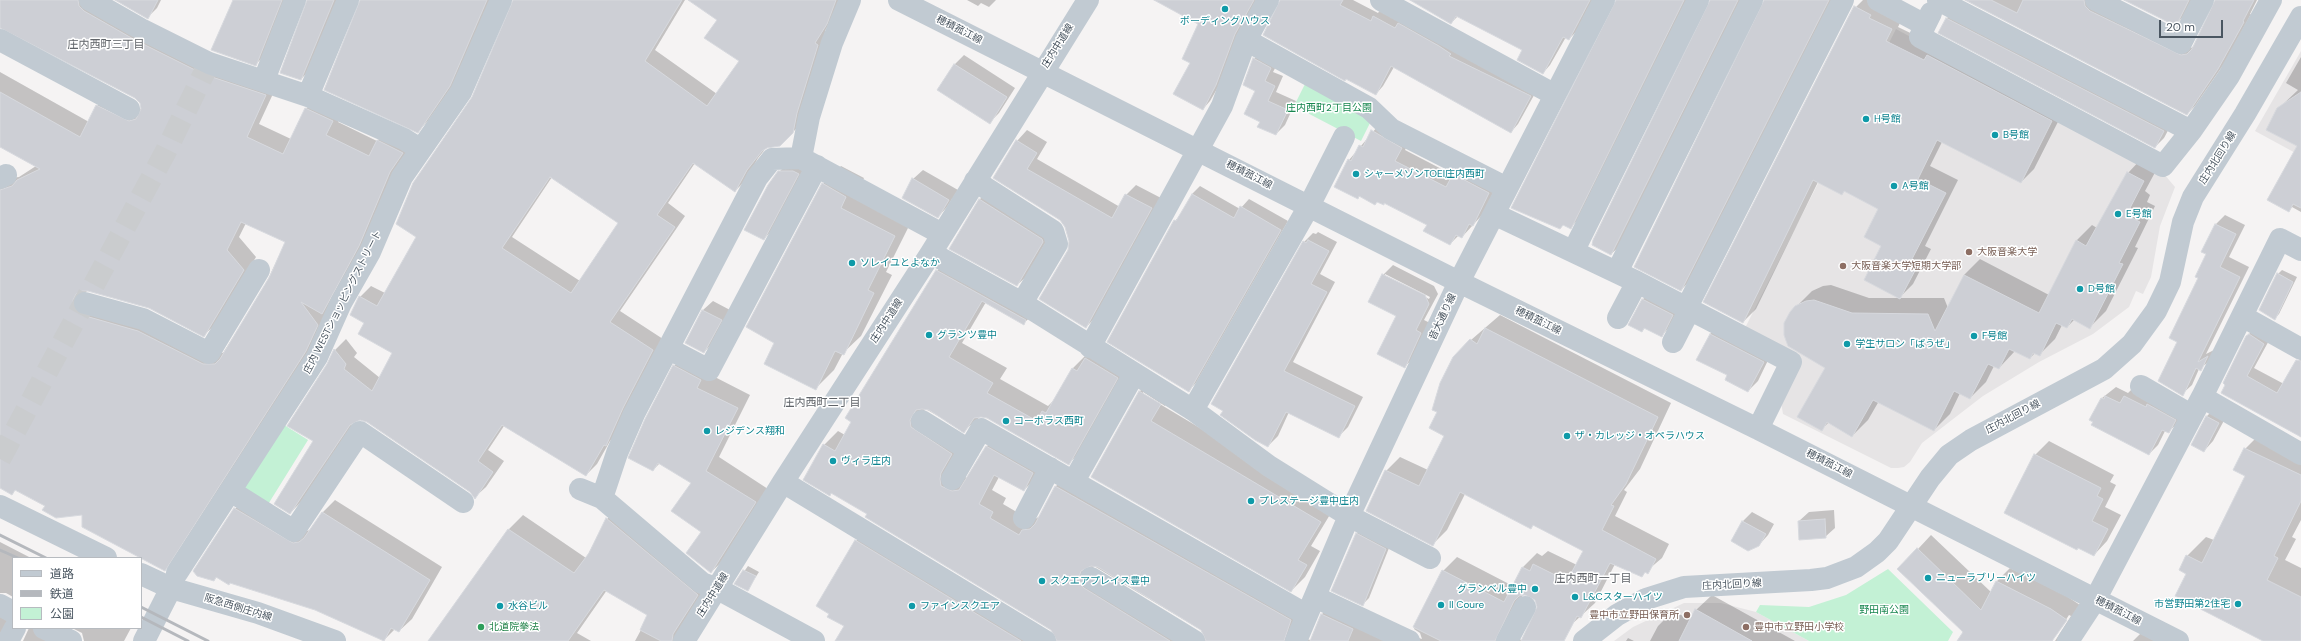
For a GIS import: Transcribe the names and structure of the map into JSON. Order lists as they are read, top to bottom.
{
  "streets": {
    "street": [
      "穂積菰江線",
      "庄内中道線",
      "庄内北回り線",
      "庄内 WESTショッピングストリート",
      "音大通り線",
      "阪急西側庄内線"
    ]
  },
  "crossings": [
    ["穂積菰江線", "庄内中道線"],
    ["穂積菰江線", "庄内北回り線"],
    ["穂積菰江線", "音大通り線"],
    ["庄内 WESTショッピングストリート", "阪急西側庄内線"]
  ],
  "districts": ["庄内西町三丁目", "庄内西町二丁目", "庄内西町一丁目"],
  "parks": ["庄内西町2丁目公園", "野田南公園"],
  "places": [
    "ボーディングハウス",
    "H号館",
    "B号館",
    "シャーメゾンTOEI庄内西町",
    "A号館",
    "E号館",
    "大阪音楽大学",
    "ソレイユとよなか",
    "大阪音楽大学短期大学部",
    "D号館",
    "グランツ豊中",
    "F号館",
    "学生サロン「ぱうぜ」",
    "コーポラス西町",
    "レジデンス翔和",
    "ザ・カレッジ・オペラハウス",
    "ヴィラ庄内",
    "プレステージ豊中庄内",
    "ニューラブリーハイツ",
    "スクエアプレイス豊中",
    "グランベル豊中",
    "L&Cスターハイツ",
    "市営野田第2住宅",
    "Il Coure",
    "水谷ビル",
    "ファインスクエア",
    "豊中市立野田保育所",
    "北道院拳法",
    "豊中市立野田小学校"
  ],
  "legend": ["道路", "鉄道", "公園"],
  "scale_bar": "20 m"
}
